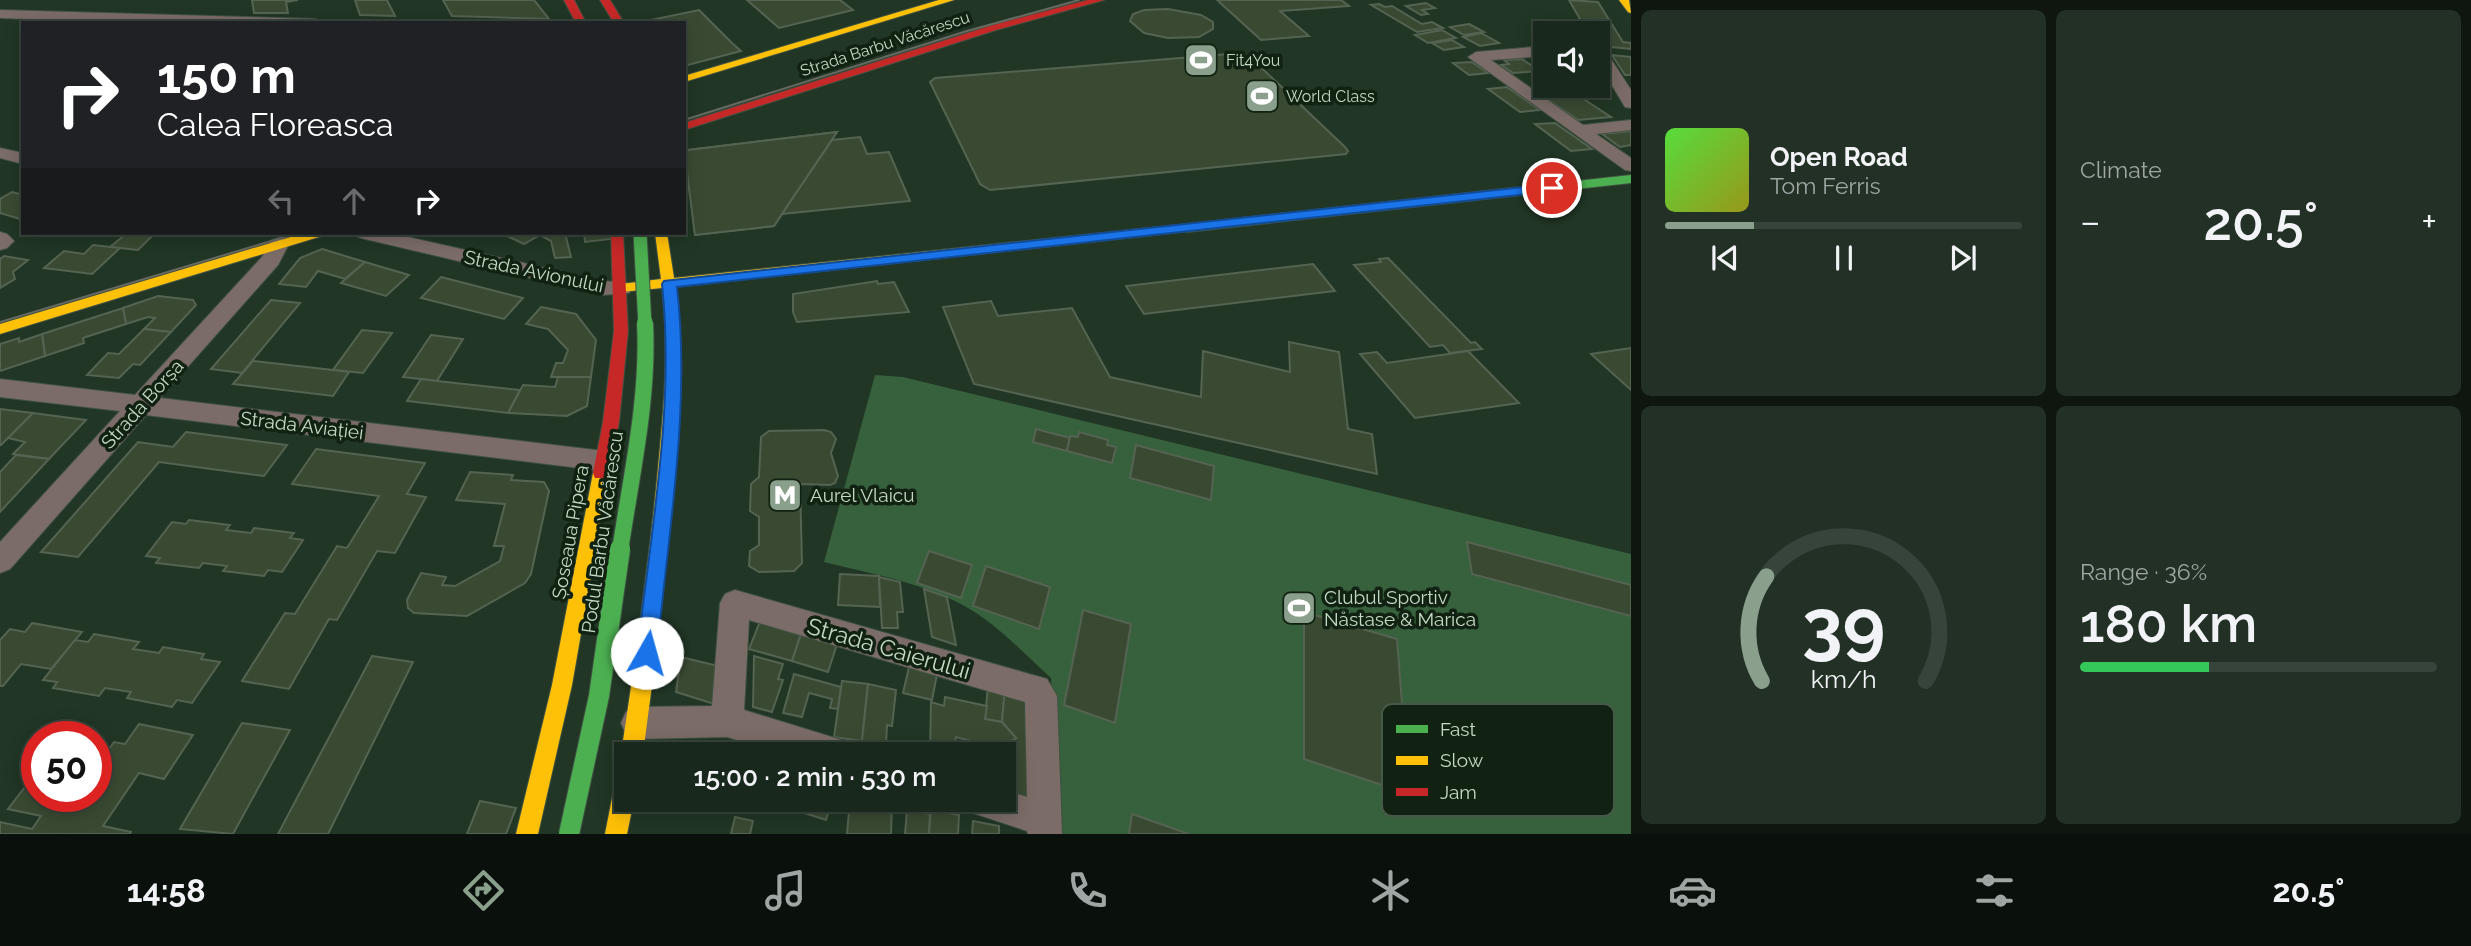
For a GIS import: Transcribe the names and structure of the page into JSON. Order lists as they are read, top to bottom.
{
  "streets": {
    "main road": ["Strada Barbu Văcărescu", "Șoseaua Pipera", "Podul Barbu Văcărescu"],
    "street": [
      "Strada Avionului",
      "Strada Borșa",
      "Strada Aviației",
      "Strada Caierului"
    ]
  },
  "crossings": [
    ["Strada Avionului", "Șoseaua Pipera"],
    ["Strada Borșa", "Strada Aviației"],
    ["Strada Aviației", "Șoseaua Pipera"]
  ],
  "places": {
    "sports": ["Fit4You", "World Class", "Clubul Sportiv Năstase & Marica"],
    "metro station": ["Aurel Vlaicu"]
  },
  "legend": ["Fast", "Slow", "Jam"],
  "page": {
    "tile": [
      "Climate",
      ["Range · 36%", "180 km"]
    ],
    "turn": ["150 m", "Calea Floreasca"],
    "song": ["Open Road", "Tom Ferris"],
    "heat": ["−", "20.5°", "+"],
    "limit": "50",
    "trip": "15:00 · 2 min · 530 m",
    "tabs": ["14:58", "20.5°"],
    "gauge": ["39", "km/h"]
  }
}
